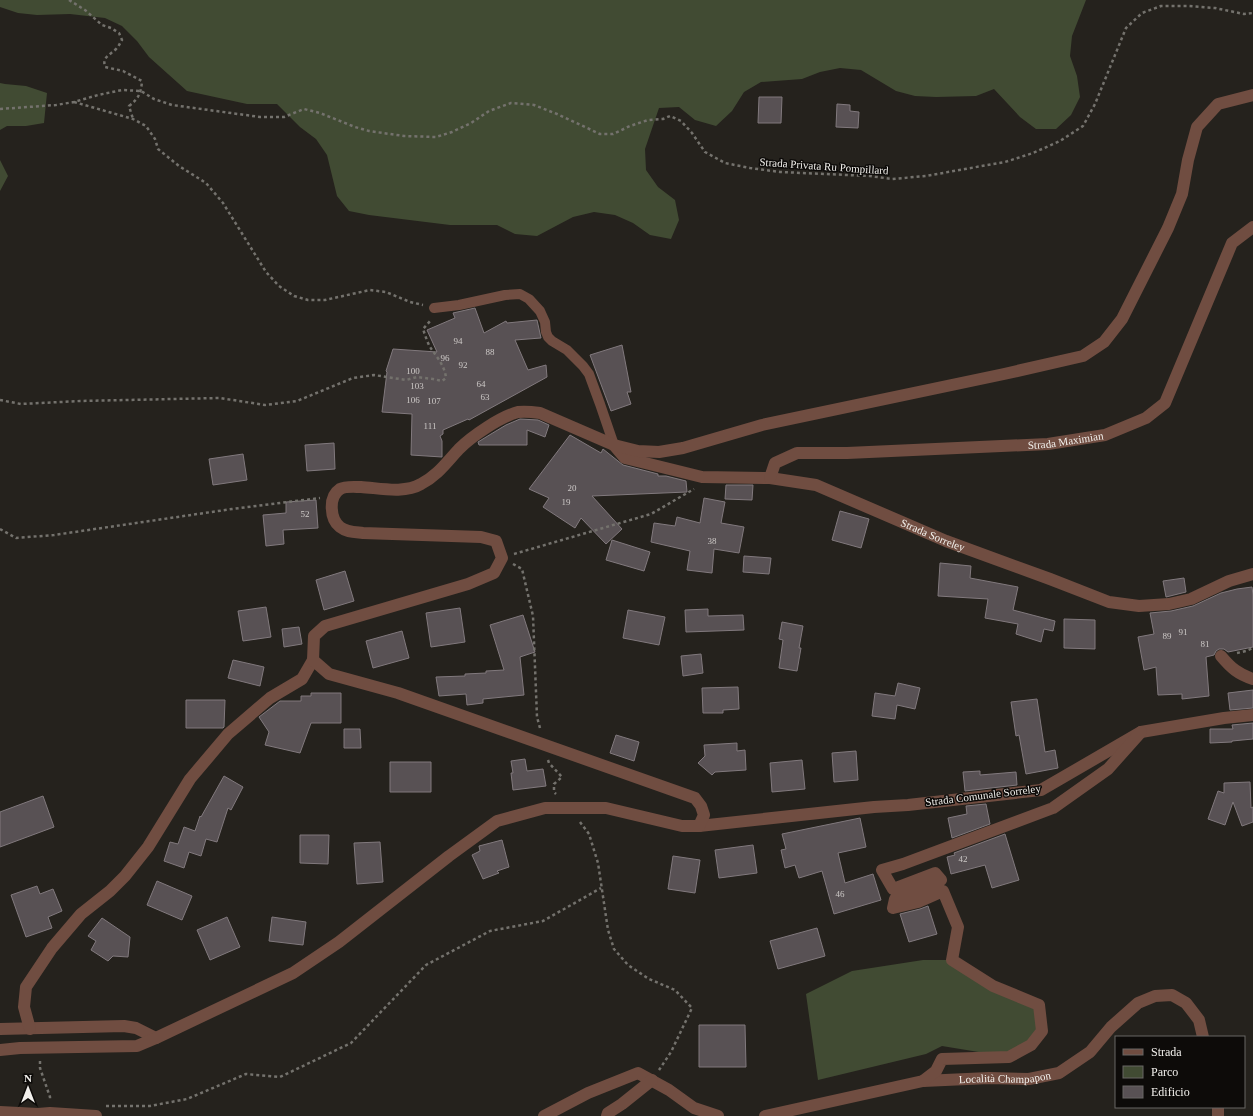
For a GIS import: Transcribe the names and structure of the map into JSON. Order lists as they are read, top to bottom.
{
  "streets": {
    "street": [
      "Strada Maximian",
      "Strada Sorreley",
      "Strada Comunale Sorreley",
      "Località Champapon"
    ],
    "path": ["Strada Privata Ru Pompillard"]
  },
  "crossings": [
    ["Strada Maximian", "Strada Sorreley"]
  ],
  "house_numbers": [
    "94",
    "88",
    "96",
    "92",
    "100",
    "64",
    "103",
    "63",
    "106",
    "107",
    "111",
    "20",
    "19",
    "52",
    "38",
    "91",
    "89",
    "81",
    "42",
    "46"
  ],
  "legend": ["Strada", "Parco", "Edificio"],
  "north": "top"
}
